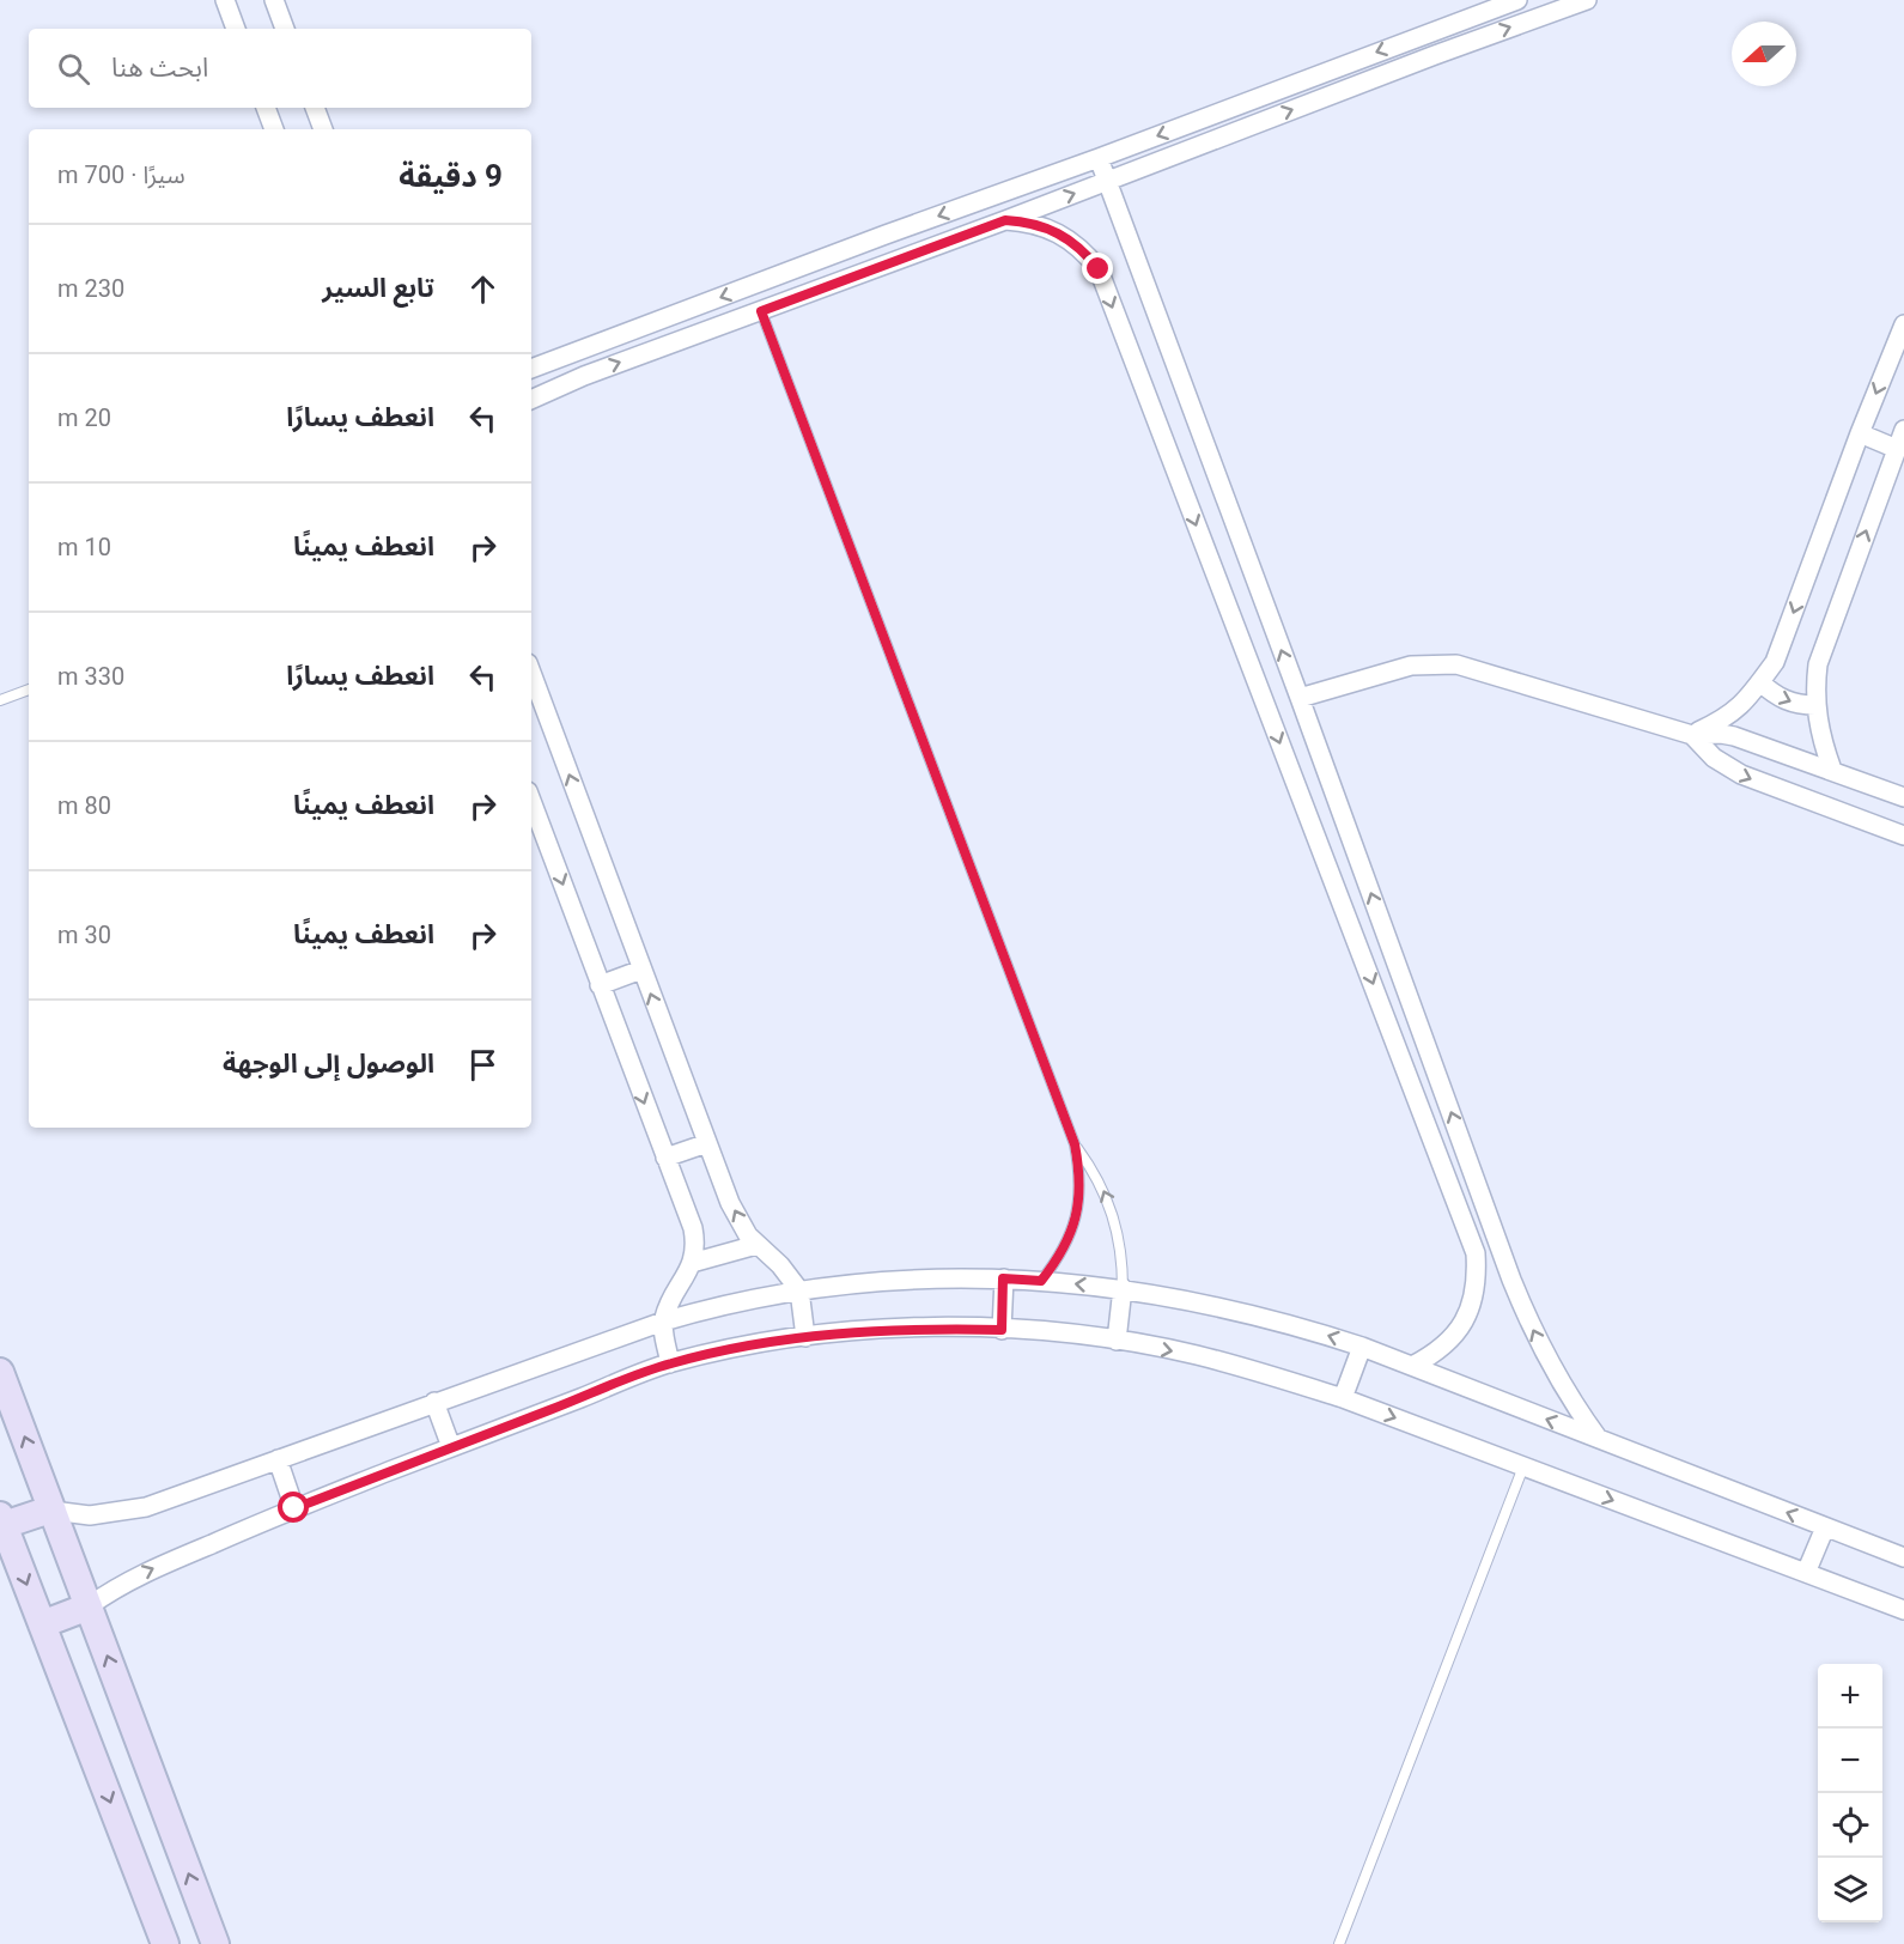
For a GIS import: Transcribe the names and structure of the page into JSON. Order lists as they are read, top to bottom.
{
  "north": "left",
  "page": {
    "search": "ابحث هنا",
    "heading": ["9 دقيقة", "سيرًا · 700 m"],
    "list": [
      ["تابع السير", "230 m"],
      ["انعطف يسارًا", "20 m"],
      ["انعطف يمينًا", "10 m"],
      ["انعطف يسارًا", "330 m"],
      ["انعطف يمينًا", "80 m"],
      ["انعطف يمينًا", "30 m"],
      "الوصول إلى الوجهة"
    ],
    "map_buttons": ["+", "−"]
  }
}
